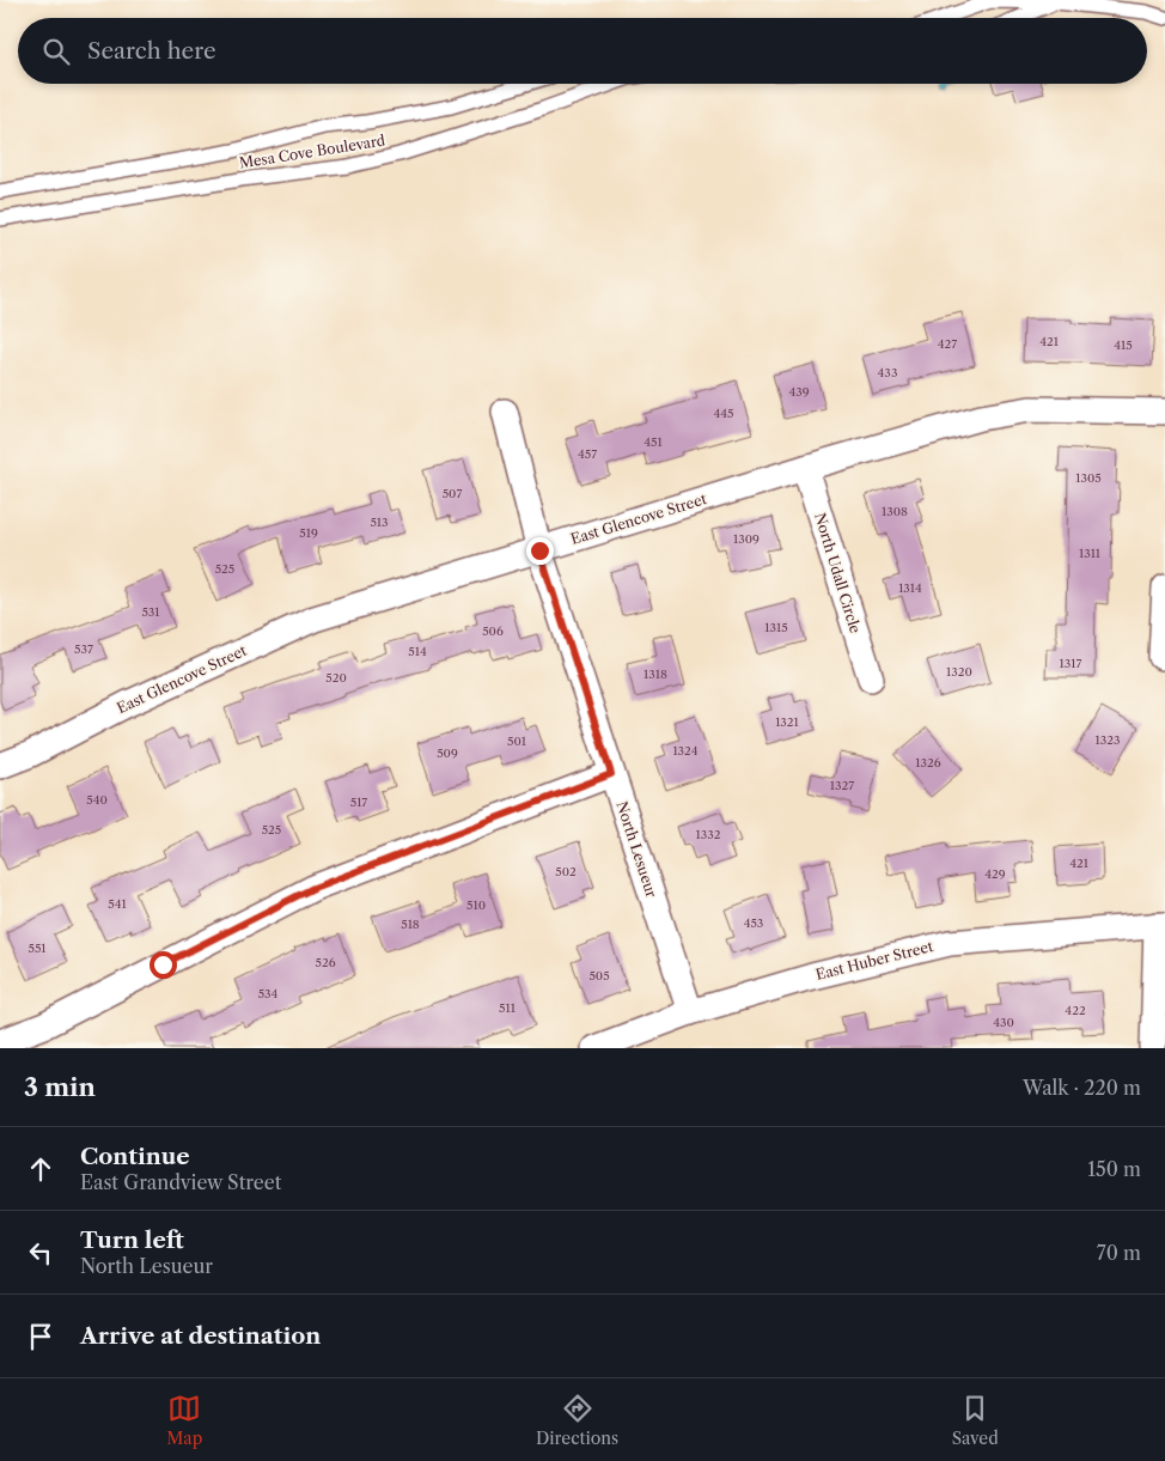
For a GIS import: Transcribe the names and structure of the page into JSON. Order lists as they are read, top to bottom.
{
  "streets": {
    "street": [
      "East Glencove Street",
      "North Udall Circle",
      "North Lesueur",
      "East Huber Street"
    ],
    "lane": ["Mesa Cove Boulevard"]
  },
  "crossings": [
    ["East Glencove Street", "North Udall Circle"],
    ["East Glencove Street", "North Lesueur"],
    ["North Lesueur", "East Huber Street"]
  ],
  "house_numbers": [
    "421",
    "427",
    "415",
    "433",
    "439",
    "445",
    "451",
    "457",
    "1305",
    "507",
    "1308",
    "513",
    "519",
    "1309",
    "1311",
    "525",
    "1314",
    "531",
    "1315",
    "506",
    "537",
    "514",
    "1317",
    "1320",
    "1318",
    "520",
    "1321",
    "1323",
    "501",
    "1324",
    "509",
    "1326",
    "1327",
    "540",
    "517",
    "525",
    "1332",
    "421",
    "502",
    "429",
    "541",
    "510",
    "453",
    "518",
    "551",
    "526",
    "505",
    "534",
    "511",
    "422",
    "430"
  ],
  "page": {
    "search": "Search here",
    "heading": ["3 min", "Walk · 220 m"],
    "list": [
      ["Continue", "East Grandview Street", "150 m"],
      ["Turn left", "North Lesueur", "70 m"],
      "Arrive at destination"
    ],
    "nav": ["Map", "Directions", "Saved"]
  }
}
